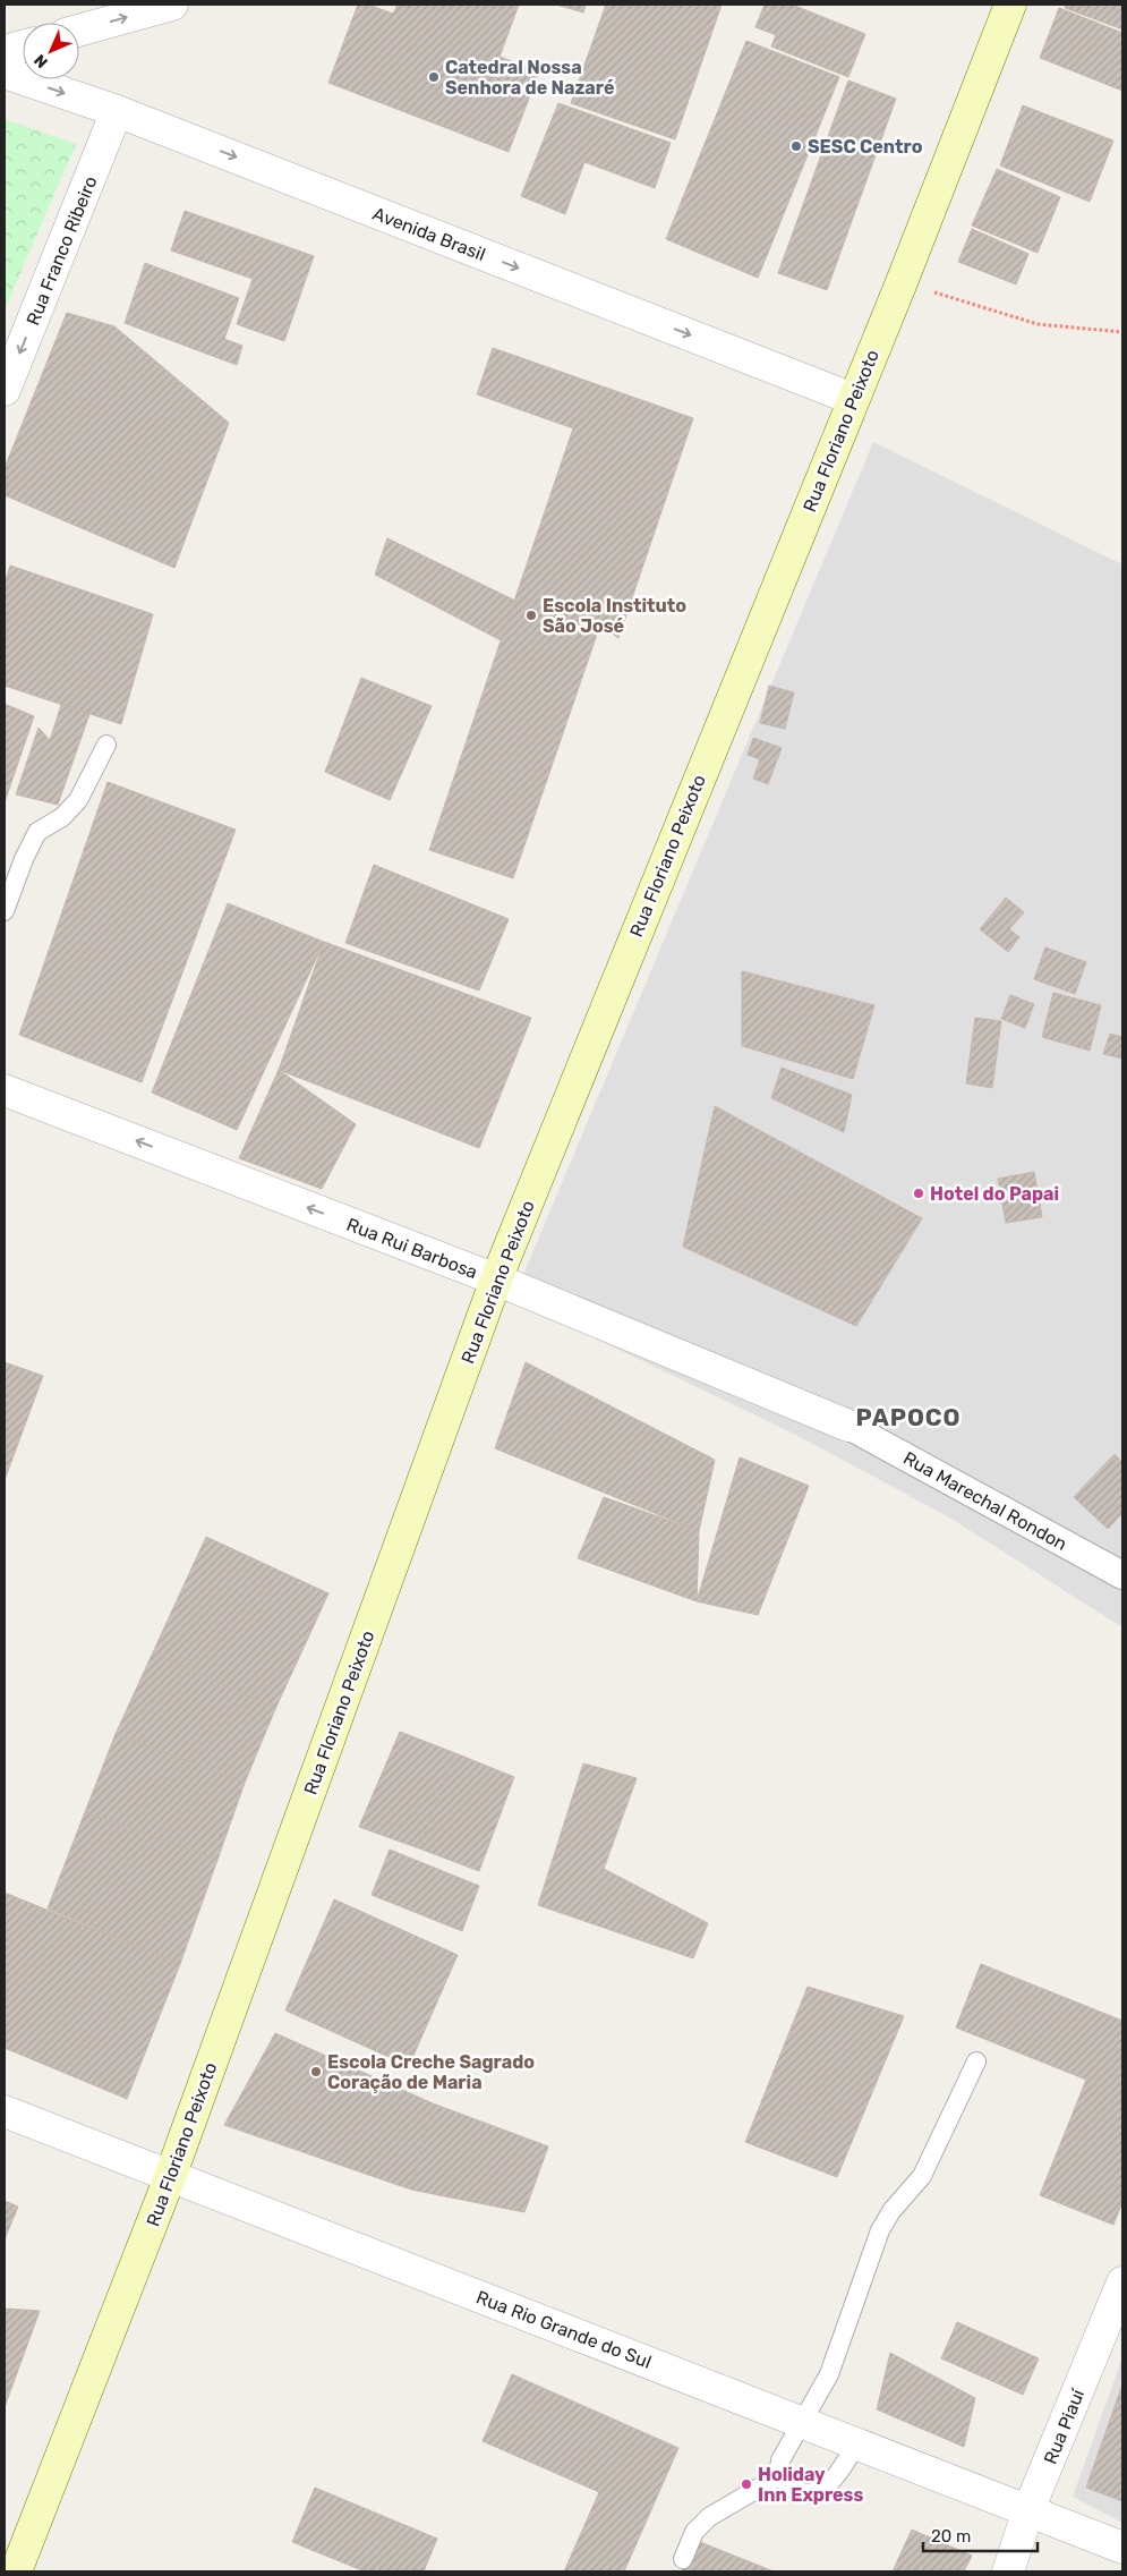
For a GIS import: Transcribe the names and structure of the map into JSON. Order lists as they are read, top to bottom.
{
  "streets": {
    "main road": ["Rua Floriano Peixoto"],
    "street": [
      "Avenida Brasil",
      "Rua Franco Ribeiro",
      "Rua Rui Barbosa",
      "Rua Marechal Rondon",
      "Rua Rio Grande do Sul",
      "Rua Piauí"
    ]
  },
  "crossings": [
    ["Avenida Brasil", "Rua Franco Ribeiro"],
    ["Avenida Brasil", "Rua Floriano Peixoto"],
    ["Rua Floriano Peixoto", "Rua Rui Barbosa"],
    ["Rua Floriano Peixoto", "Rua Rio Grande do Sul"],
    ["Rua Rui Barbosa", "Rua Marechal Rondon"],
    ["Rua Rio Grande do Sul", "Rua Piauí"]
  ],
  "one_way": ["Avenida Brasil", "Rua Franco Ribeiro", "Rua Rui Barbosa"],
  "districts": ["PAPOCO"],
  "places": [
    "Catedral Nossa Senhora de Nazaré",
    "SESC Centro",
    "Escola Instituto São José",
    "Hotel do Papai",
    "Escola Creche Sagrado Coração de Maria",
    "Holiday Inn Express"
  ],
  "scale_bar": "20 m",
  "north": "bottom left"
}
